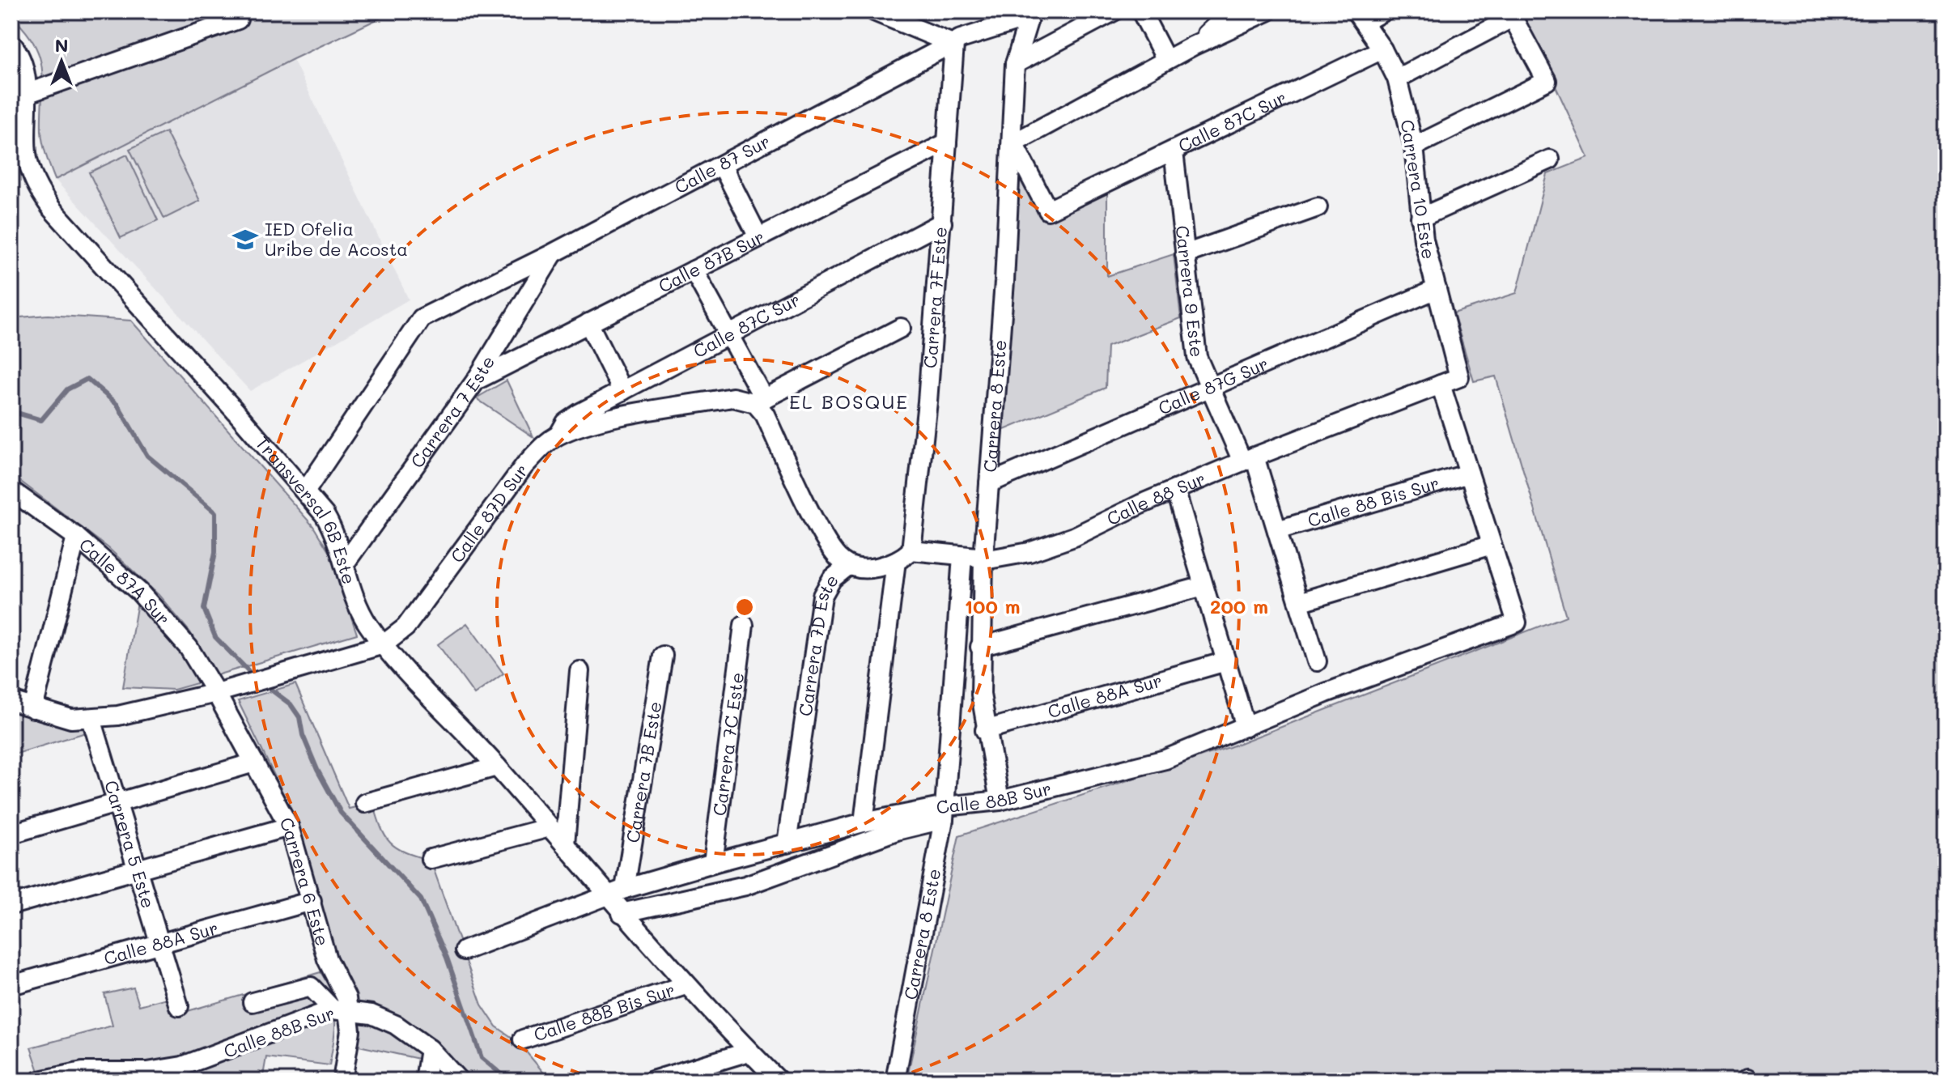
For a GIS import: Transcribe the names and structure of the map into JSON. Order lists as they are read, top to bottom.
{
  "streets": {
    "street": [
      "Calle 87C Sur",
      "Calle 87 Sur",
      "Carrera 10 Este",
      "Calle 87B Sur",
      "Carrera 9 Este",
      "Carrera 7F Este",
      "Calle 87G Sur",
      "Carrera 8 Este",
      "Carrera 7 Este",
      "Calle 88 Sur",
      "Calle 88 Bis Sur",
      "Transversal 6B Este",
      "Calle 87D Sur",
      "Calle 87A Sur",
      "Carrera 7D Este",
      "Calle 88A Sur",
      "Carrera 7C Este",
      "Carrera 7B Este",
      "Calle 88B Sur",
      "Carrera 5 Este",
      "Carrera 6 Este",
      "Calle 88B Bis Sur"
    ]
  },
  "crossings": [
    ["Calle 87C Sur", "Carrera 10 Este"],
    ["Calle 87C Sur", "Carrera 9 Este"],
    ["Calle 87C Sur", "Carrera 7F Este"],
    ["Calle 87C Sur", "Carrera 8 Este"],
    ["Calle 87C Sur", "Calle 87D Sur"],
    ["Calle 87C Sur", "Carrera 7D Este"],
    ["Calle 87 Sur", "Carrera 7F Este"],
    ["Calle 87 Sur", "Carrera 8 Este"],
    ["Calle 87 Sur", "Carrera 7 Este"],
    ["Calle 87 Sur", "Transversal 6B Este"],
    ["Carrera 10 Este", "Calle 87G Sur"],
    ["Carrera 10 Este", "Calle 88 Sur"],
    ["Calle 87B Sur", "Carrera 7F Este"],
    ["Calle 87B Sur", "Carrera 7 Este"],
    ["Calle 87B Sur", "Carrera 7D Este"],
    ["Carrera 9 Este", "Calle 87G Sur"],
    ["Carrera 9 Este", "Calle 88 Sur"],
    ["Carrera 9 Este", "Calle 88 Bis Sur"],
    ["Carrera 7F Este", "Calle 88 Sur"],
    ["Carrera 7F Este", "Calle 88B Sur"],
    ["Calle 87G Sur", "Carrera 8 Este"],
    ["Carrera 8 Este", "Calle 88 Sur"],
    ["Carrera 8 Este", "Calle 88A Sur"],
    ["Carrera 8 Este", "Calle 88B Sur"],
    ["Carrera 7 Este", "Transversal 6B Este"],
    ["Calle 88 Sur", "Carrera 7D Este"],
    ["Transversal 6B Este", "Calle 87D Sur"],
    ["Transversal 6B Este", "Calle 88B Sur"],
    ["Transversal 6B Este", "Calle 88B Bis Sur"],
    ["Calle 87D Sur", "Calle 87A Sur"],
    ["Calle 87D Sur", "Carrera 7D Este"],
    ["Calle 87D Sur", "Carrera 5 Este"],
    ["Calle 87D Sur", "Carrera 6 Este"],
    ["Calle 87A Sur", "Carrera 6 Este"],
    ["Carrera 7D Este", "Calle 88B Sur"],
    ["Calle 88A Sur", "Carrera 5 Este"],
    ["Calle 88A Sur", "Carrera 6 Este"],
    ["Carrera 7C Este", "Calle 88B Sur"],
    ["Carrera 7B Este", "Calle 88B Sur"],
    ["Calle 88B Sur", "Carrera 6 Este"]
  ],
  "districts": ["EL BOSQUE"],
  "places": {
    "school or university": ["IED Ofelia Uribe de Acosta"]
  },
  "north": "top",
  "rings": ["100 m", "200 m"]
}
